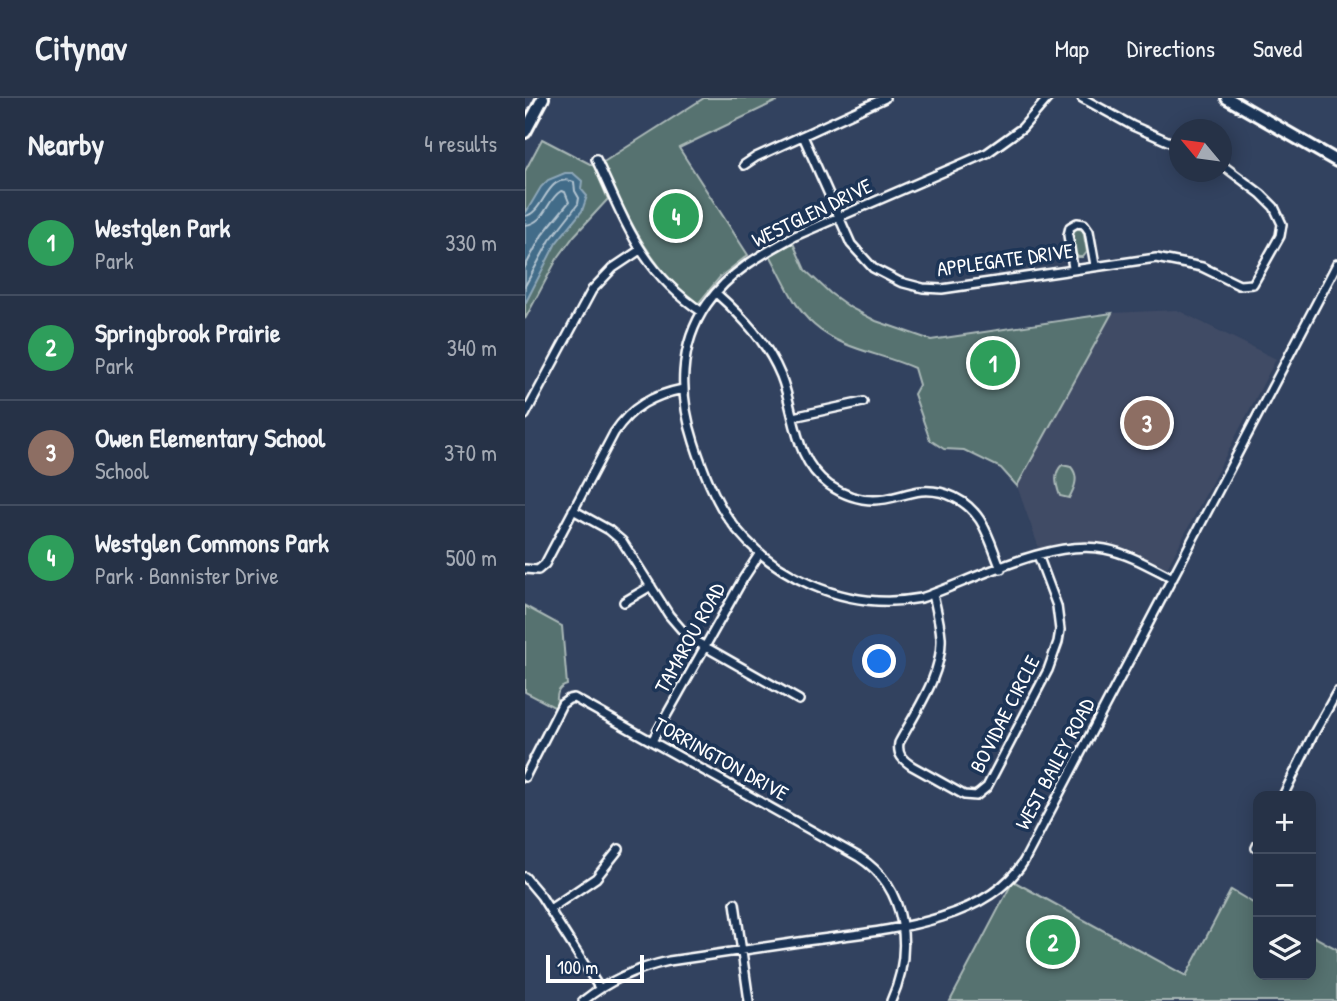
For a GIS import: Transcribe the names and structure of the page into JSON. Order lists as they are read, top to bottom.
{
  "streets": {
    "street": [
      "WESTGLEN DRIVE",
      "APPLEGATE DRIVE",
      "TAMAROU ROAD",
      "BOVIDAE CIRCLE",
      "TORRINGTON DRIVE",
      "WEST BAILEY ROAD"
    ]
  },
  "crossings": [
    ["WESTGLEN DRIVE", "APPLEGATE DRIVE"],
    ["WESTGLEN DRIVE", "TAMAROU ROAD"],
    ["WESTGLEN DRIVE", "BOVIDAE CIRCLE"],
    ["WESTGLEN DRIVE", "WEST BAILEY ROAD"],
    ["TAMAROU ROAD", "TORRINGTON DRIVE"],
    ["TORRINGTON DRIVE", "WEST BAILEY ROAD"]
  ],
  "scale_bar": "100 m",
  "north": "top left",
  "page": {
    "header": "Citynav",
    "nav": ["Map", "Directions", "Saved"],
    "heading": ["Nearby", "4 results"],
    "list": [
      {
        "mark": "1",
        "name": "Westglen Park",
        "note": "Park",
        "value": "330 m"
      },
      {
        "mark": "2",
        "name": "Springbrook Prairie",
        "note": "Park",
        "value": "340 m"
      },
      {
        "mark": "3",
        "name": "Owen Elementary School",
        "note": "School",
        "value": "370 m"
      },
      {
        "mark": "4",
        "name": "Westglen Commons Park",
        "note": "Park · Bannister Drive",
        "value": "500 m"
      }
    ],
    "pins": [
      "4",
      "1",
      "3",
      "2"
    ],
    "map_buttons": ["+", "−"],
    "scale": "100 m"
  }
}
